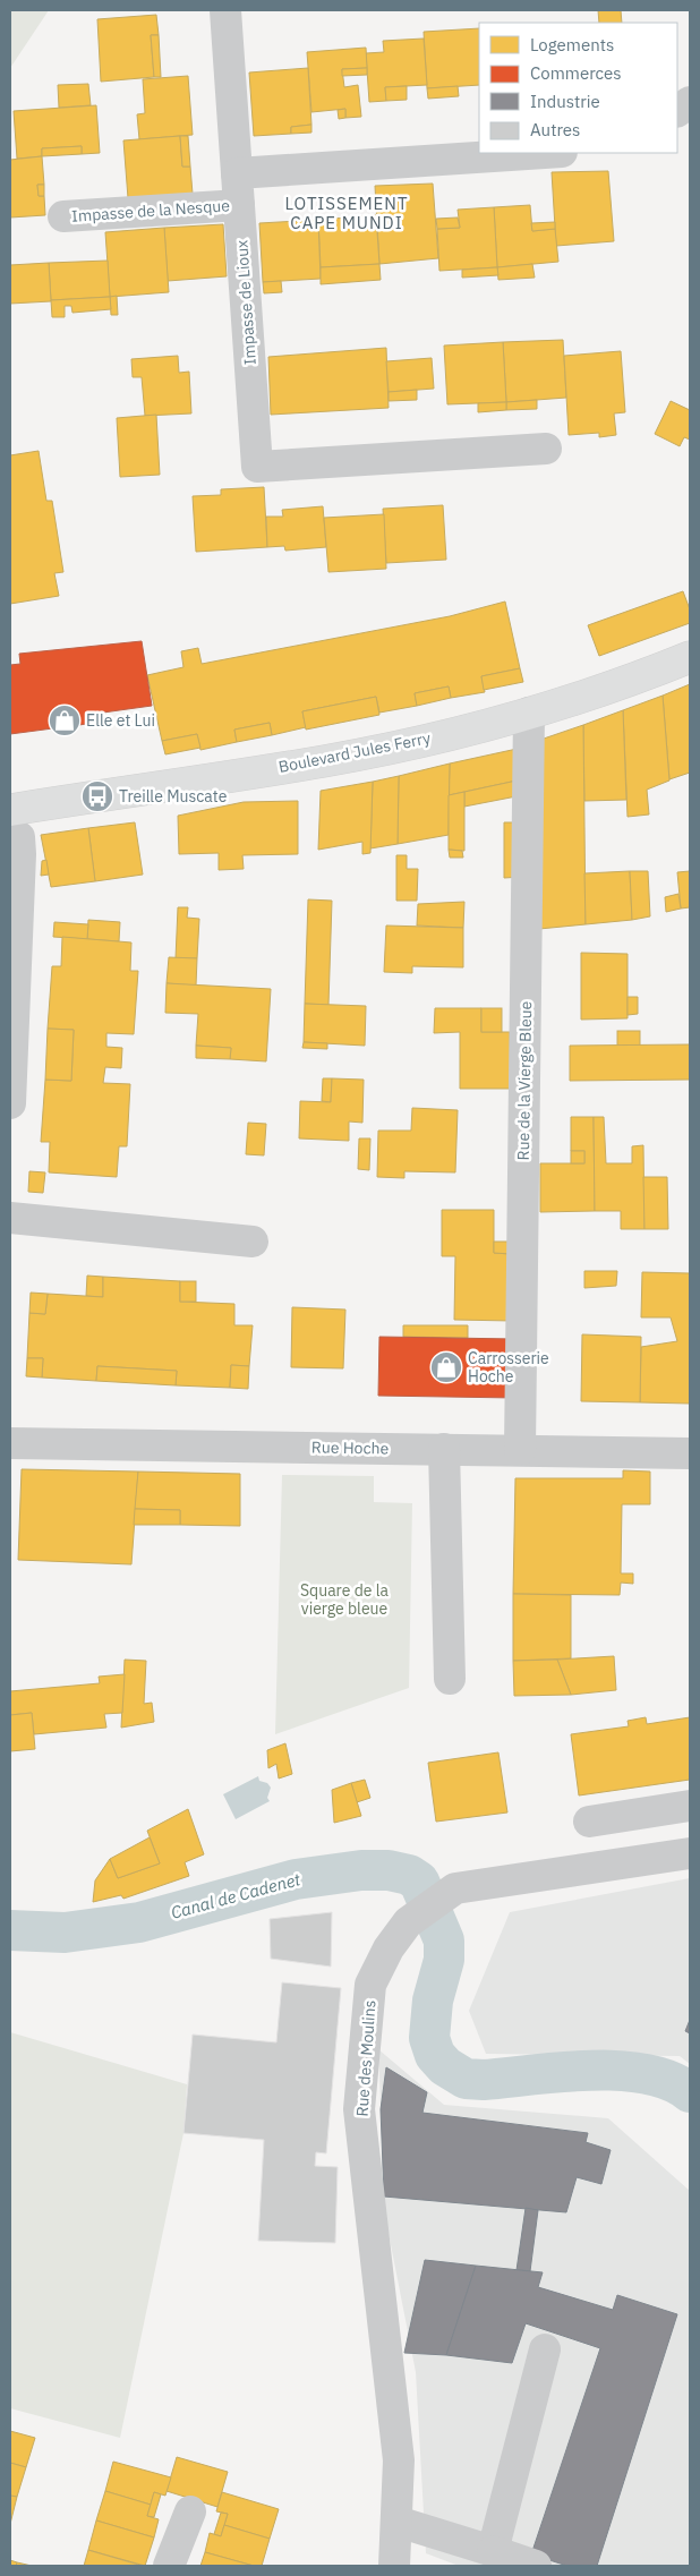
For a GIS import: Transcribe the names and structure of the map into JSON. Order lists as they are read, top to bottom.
{
  "streets": {
    "main road": ["Boulevard Jules Ferry"],
    "street": [
      "Impasse de la Nesque",
      "Impasse de Lioux",
      "Rue de la Vierge Bleue",
      "Rue Hoche",
      "Rue des Moulins"
    ]
  },
  "crossings": [
    ["Impasse de la Nesque", "Impasse de Lioux"],
    ["Boulevard Jules Ferry", "Rue de la Vierge Bleue"],
    ["Rue de la Vierge Bleue", "Rue Hoche"]
  ],
  "districts": ["LOTISSEMENT CAPE MUNDI"],
  "water": ["Canal de Cadenet"],
  "parks": ["Square de la vierge bleue"],
  "places": {
    "shop": ["Elle et Lui", "Carrosserie Hoche"],
    "bus stop": ["Treille Muscate"]
  },
  "legend": [
    "Logements",
    "Commerces",
    "Industrie",
    "Autres"
  ]
}
